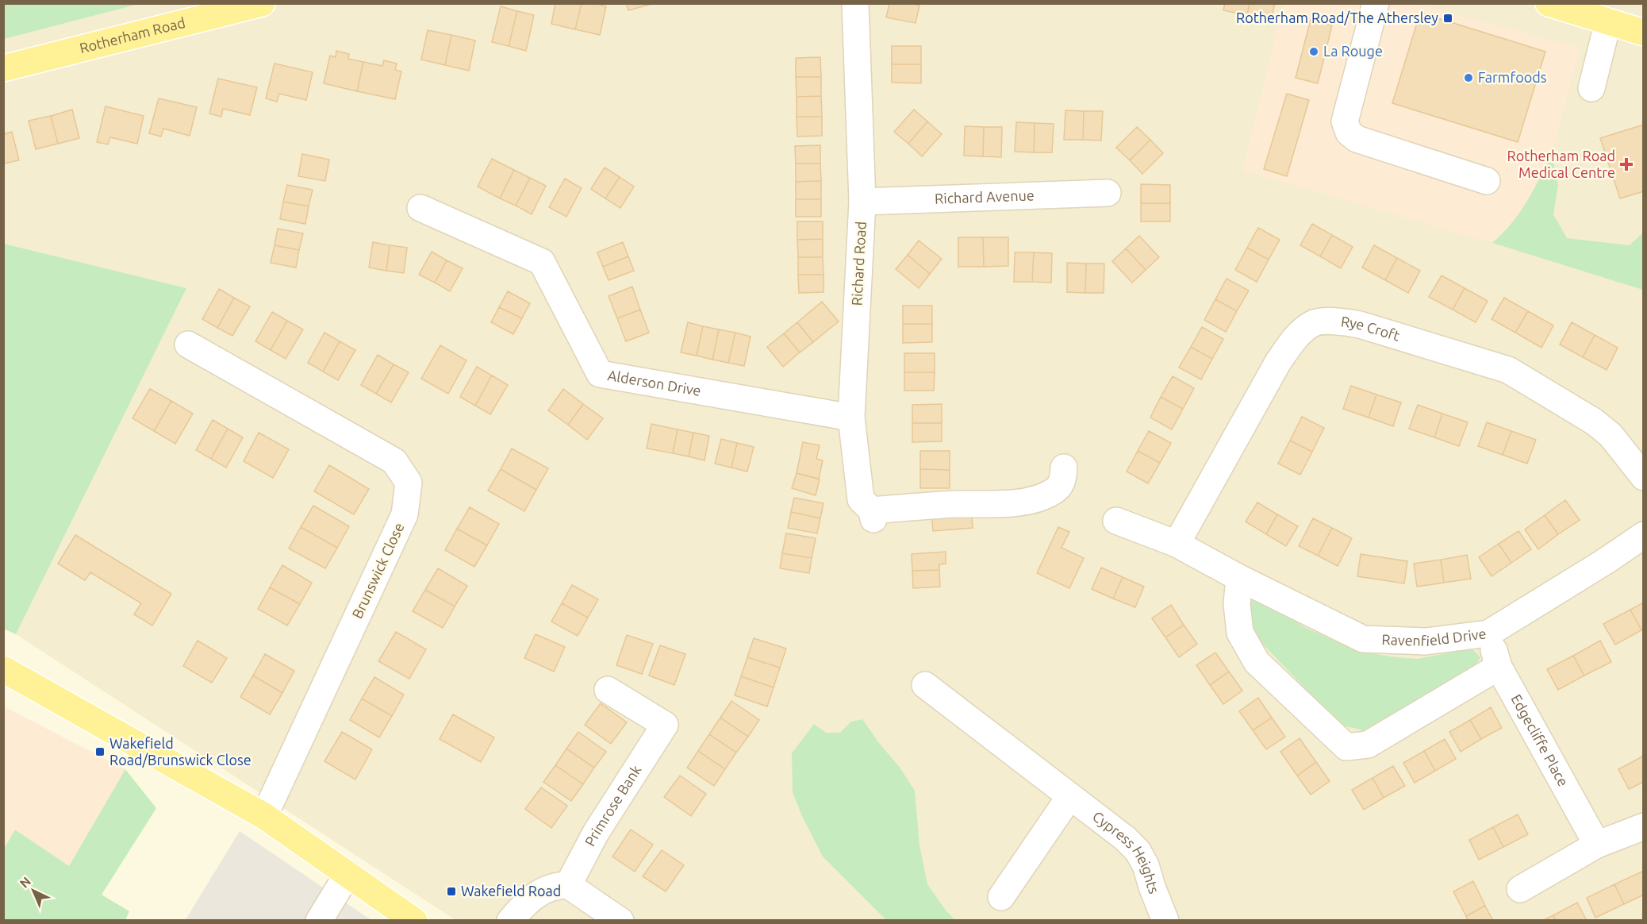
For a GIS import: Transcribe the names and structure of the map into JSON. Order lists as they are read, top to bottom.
{
  "streets": {
    "main road": ["Rotherham Road"],
    "street": [
      "Richard Avenue",
      "Richard Road",
      "Rye Croft",
      "Alderson Drive",
      "Brunswick Close",
      "Ravenfield Drive",
      "Edgecliffe Place",
      "Primrose Bank",
      "Cypress Heights"
    ]
  },
  "crossings": [
    ["Richard Avenue", "Richard Road"],
    ["Richard Road", "Alderson Drive"],
    ["Rye Croft", "Ravenfield Drive"],
    ["Ravenfield Drive", "Edgecliffe Place"]
  ],
  "places": {
    "transit": ["Rotherham Road/The Athersley", "Wakefield Road/Brunswick Close", "Wakefield Road"],
    "other": ["La Rouge", "Farmfoods"],
    "health": ["Rotherham Road Medical Centre"]
  },
  "north": "top left"
}
